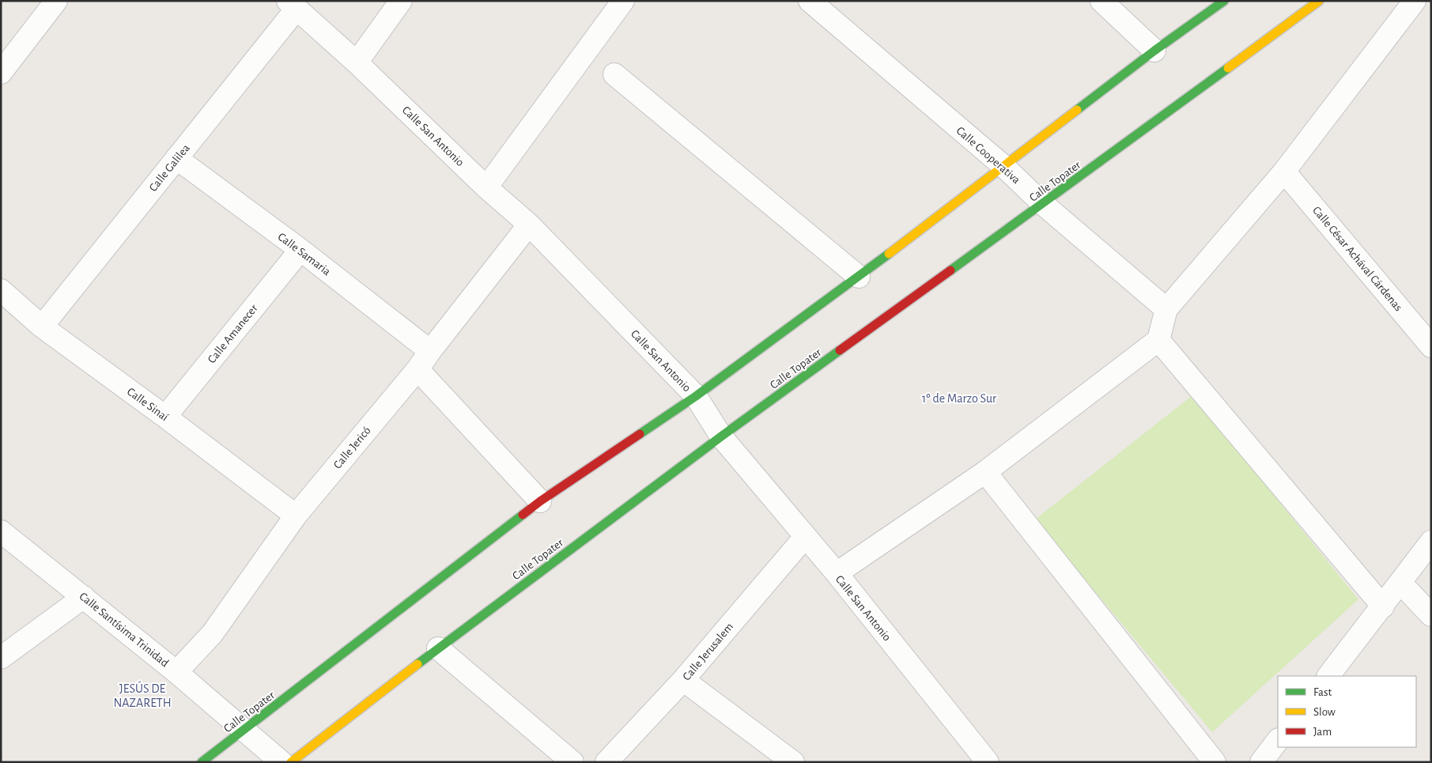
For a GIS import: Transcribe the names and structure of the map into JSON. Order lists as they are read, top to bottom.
{
  "streets": {
    "street": [
      "Calle San Antonio",
      "Calle Cooperativa",
      "Calle Galilea",
      "Calle Topater",
      "Calle Samaria",
      "Calle César Achával Cárdenas",
      "Calle Amanecer",
      "Calle Sinaí",
      "Calle Jericó",
      "Calle Santísima Trinidad",
      "Calle Jerusalem"
    ]
  },
  "crossings": [
    ["Calle San Antonio", "Calle Galilea"],
    ["Calle San Antonio", "Calle Topater"],
    ["Calle San Antonio", "Calle Jericó"],
    ["Calle San Antonio", "Calle Jerusalem"],
    ["Calle Cooperativa", "Calle Topater"],
    ["Calle Galilea", "Calle Samaria"],
    ["Calle Galilea", "Calle Sinaí"],
    ["Calle Topater", "Calle Santísima Trinidad"],
    ["Calle Samaria", "Calle Amanecer"],
    ["Calle Samaria", "Calle Jericó"],
    ["Calle Amanecer", "Calle Sinaí"],
    ["Calle Sinaí", "Calle Jericó"],
    ["Calle Jericó", "Calle Santísima Trinidad"]
  ],
  "districts": ["1º de Marzo Sur", "JESÚS DE NAZARETH"],
  "legend": ["Fast", "Slow", "Jam"]
}
